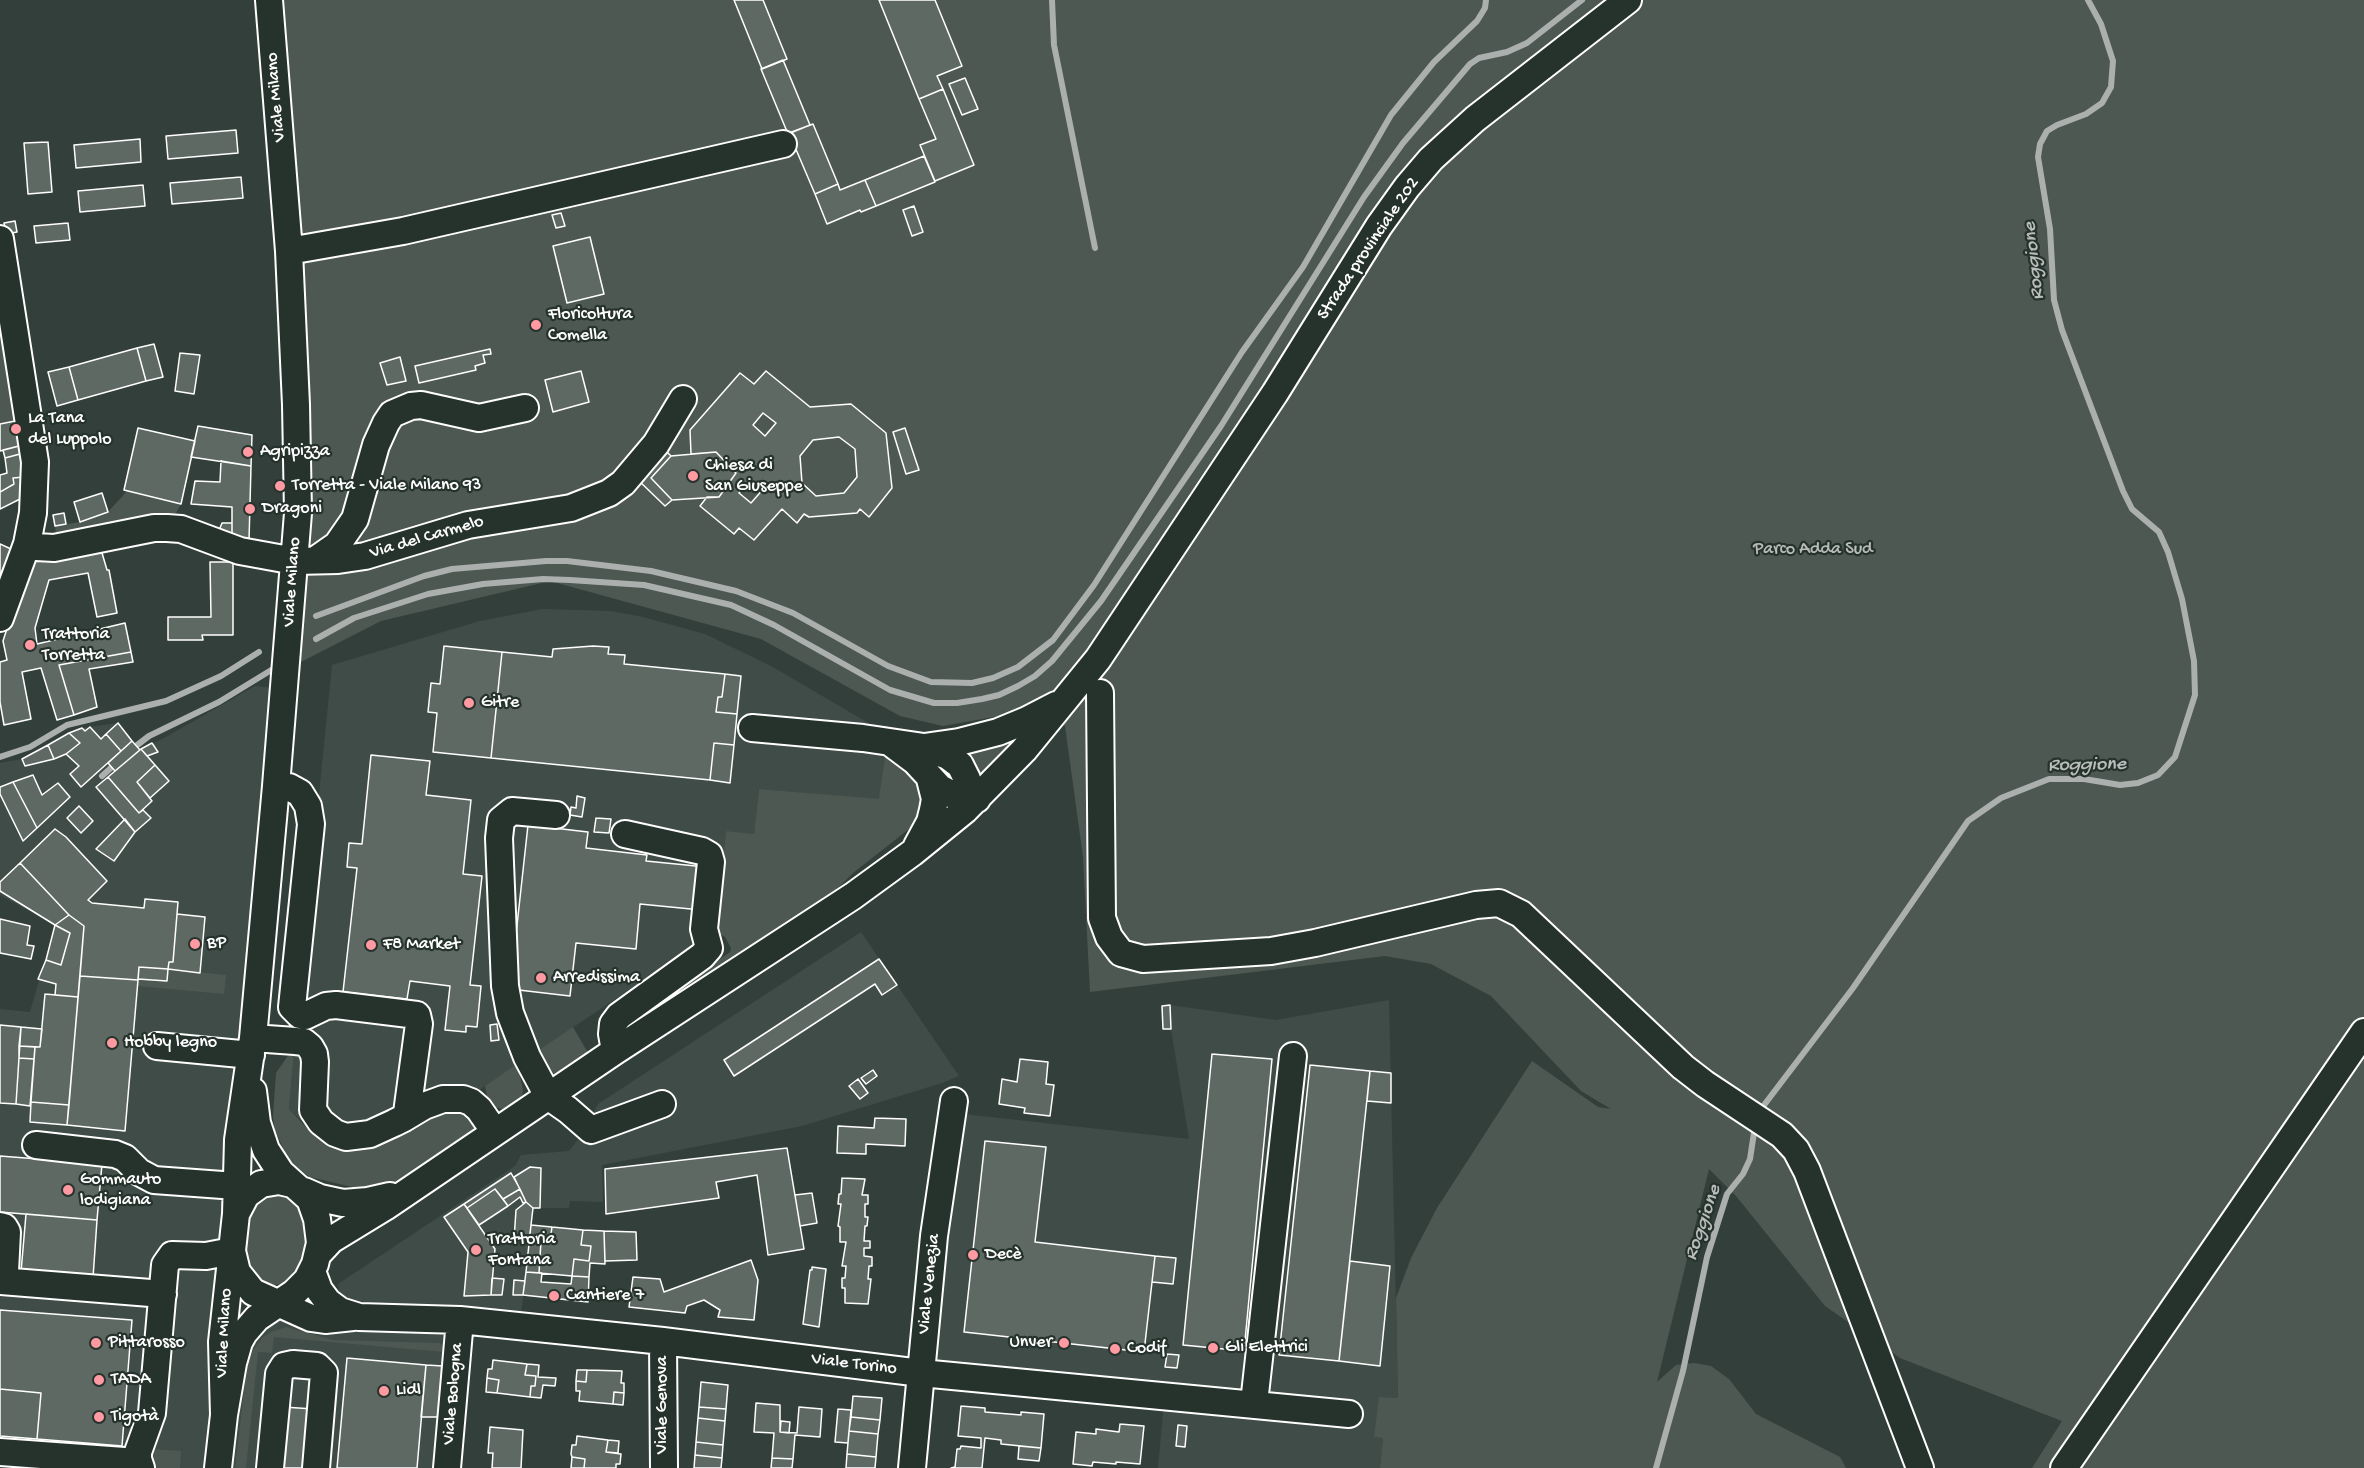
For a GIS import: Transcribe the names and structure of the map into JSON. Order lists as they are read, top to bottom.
{
  "streets": {
    "street": [
      "Viale Milano",
      "Strada provinciale 202",
      "Via del Carmelo",
      "Viale Venezia",
      "Viale Torino",
      "Viale Bologna",
      "Viale Genova"
    ]
  },
  "crossings": [
    ["Viale Milano", "Via del Carmelo"],
    ["Viale Milano", "Viale Torino"],
    ["Viale Venezia", "Viale Torino"],
    ["Viale Torino", "Viale Bologna"],
    ["Viale Torino", "Viale Genova"]
  ],
  "water": ["Roggione"],
  "parks": ["Parco Adda Sud"],
  "places": [
    "Floricoltura Comella",
    "La Tana del Luppolo",
    "Agripizza",
    "Chiesa di San Giuseppe",
    "Torretta - Viale Milano 93",
    "Dragoni",
    "Trattoria Torretta",
    "Gitre",
    "BP",
    "F8 Market",
    "Arredissima",
    "Hobby legno",
    "Gommauto lodigiana",
    "Trattoria Fontana",
    "Decè",
    "Cantiere 7",
    "Pittarosso",
    "Unver",
    "Gli Elettrici",
    "Codif",
    "TADA",
    "Lidl",
    "Tigotà"
  ]
}
